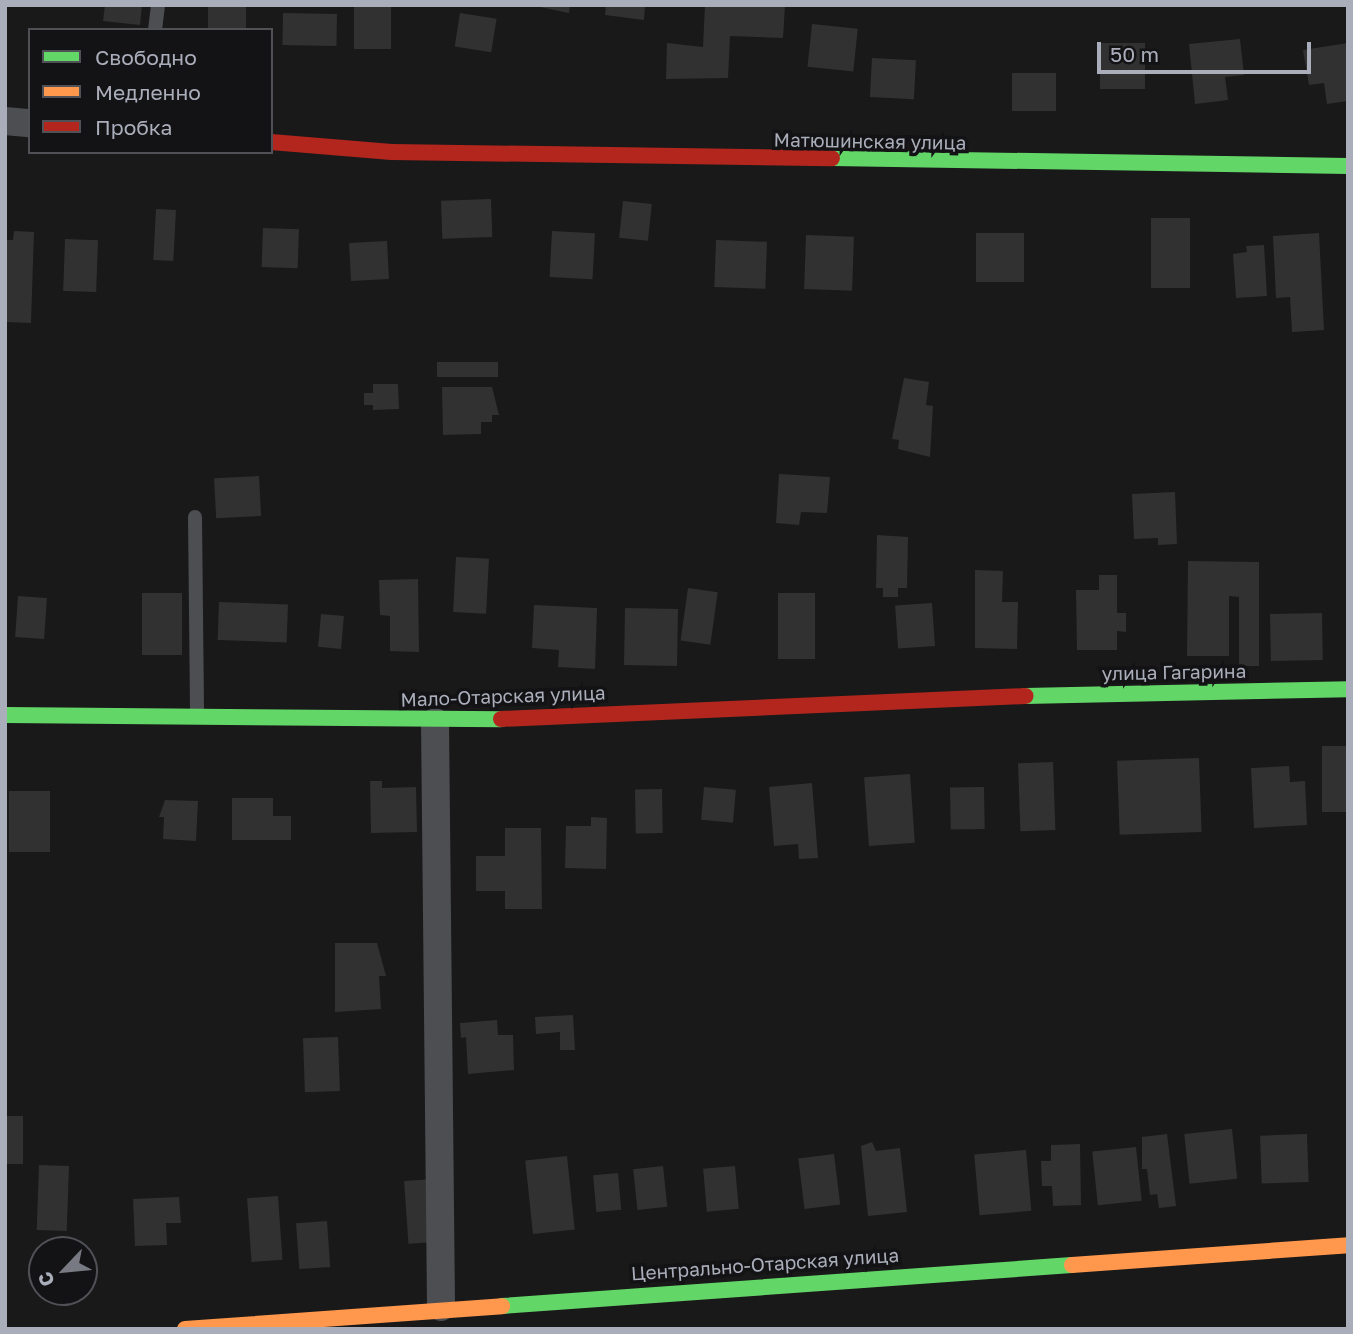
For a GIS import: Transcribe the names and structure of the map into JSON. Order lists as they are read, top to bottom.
{
  "streets": {
    "street": [
      "Матюшинская улица",
      "улица Гагарина",
      "Мало-Отарская улица",
      "Центрально-Отарская улица"
    ]
  },
  "crossings": [
    ["улица Гагарина", "Мало-Отарская улица"]
  ],
  "legend": ["Свободно", "Медленно", "Пробка"],
  "scale_bar": "50 m",
  "north": "bottom left"
}
